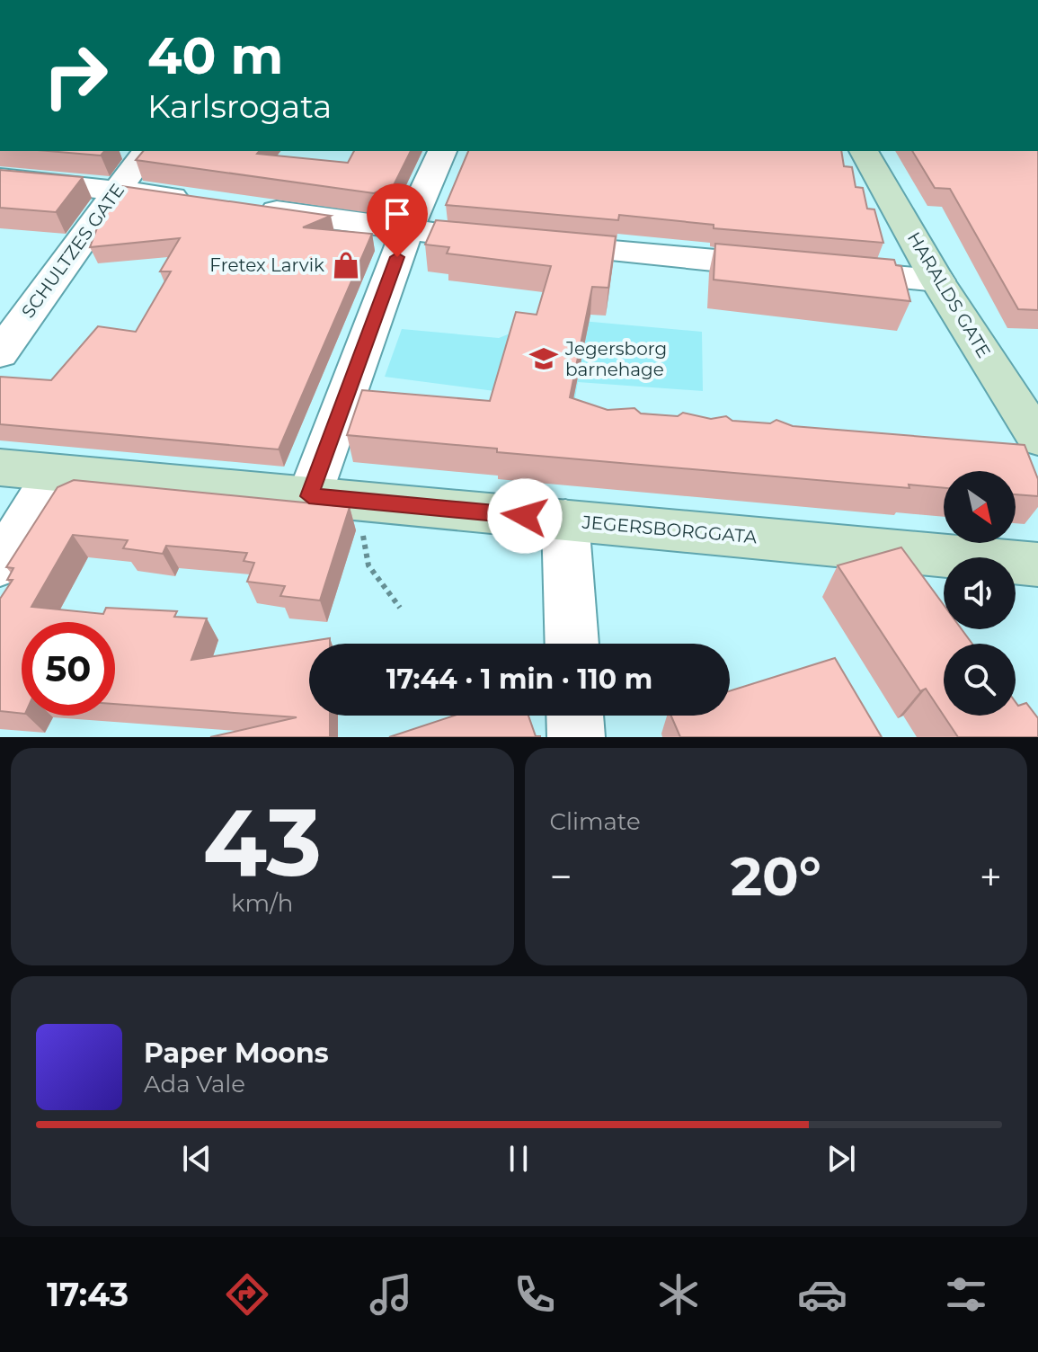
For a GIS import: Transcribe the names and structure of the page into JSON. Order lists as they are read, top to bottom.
{
  "streets": {
    "main road": ["HARALDS GATE", "JEGERSBORGGATA"],
    "street": ["SCHULTZES GATE"]
  },
  "places": {
    "shop": ["Fretex Larvik"],
    "school or university": ["Jegersborg barnehage"]
  },
  "north": "bottom right",
  "page": {
    "turn": ["40 m", "Karlsrogata"],
    "limit": "50",
    "trip": "17:44 · 1 min · 110 m",
    "tile": [
      ["43", "km/h"],
      "Climate"
    ],
    "heat": ["−", "20°", "+"],
    "song": ["Paper Moons", "Ada Vale"],
    "tabs": "17:43"
  }
}
